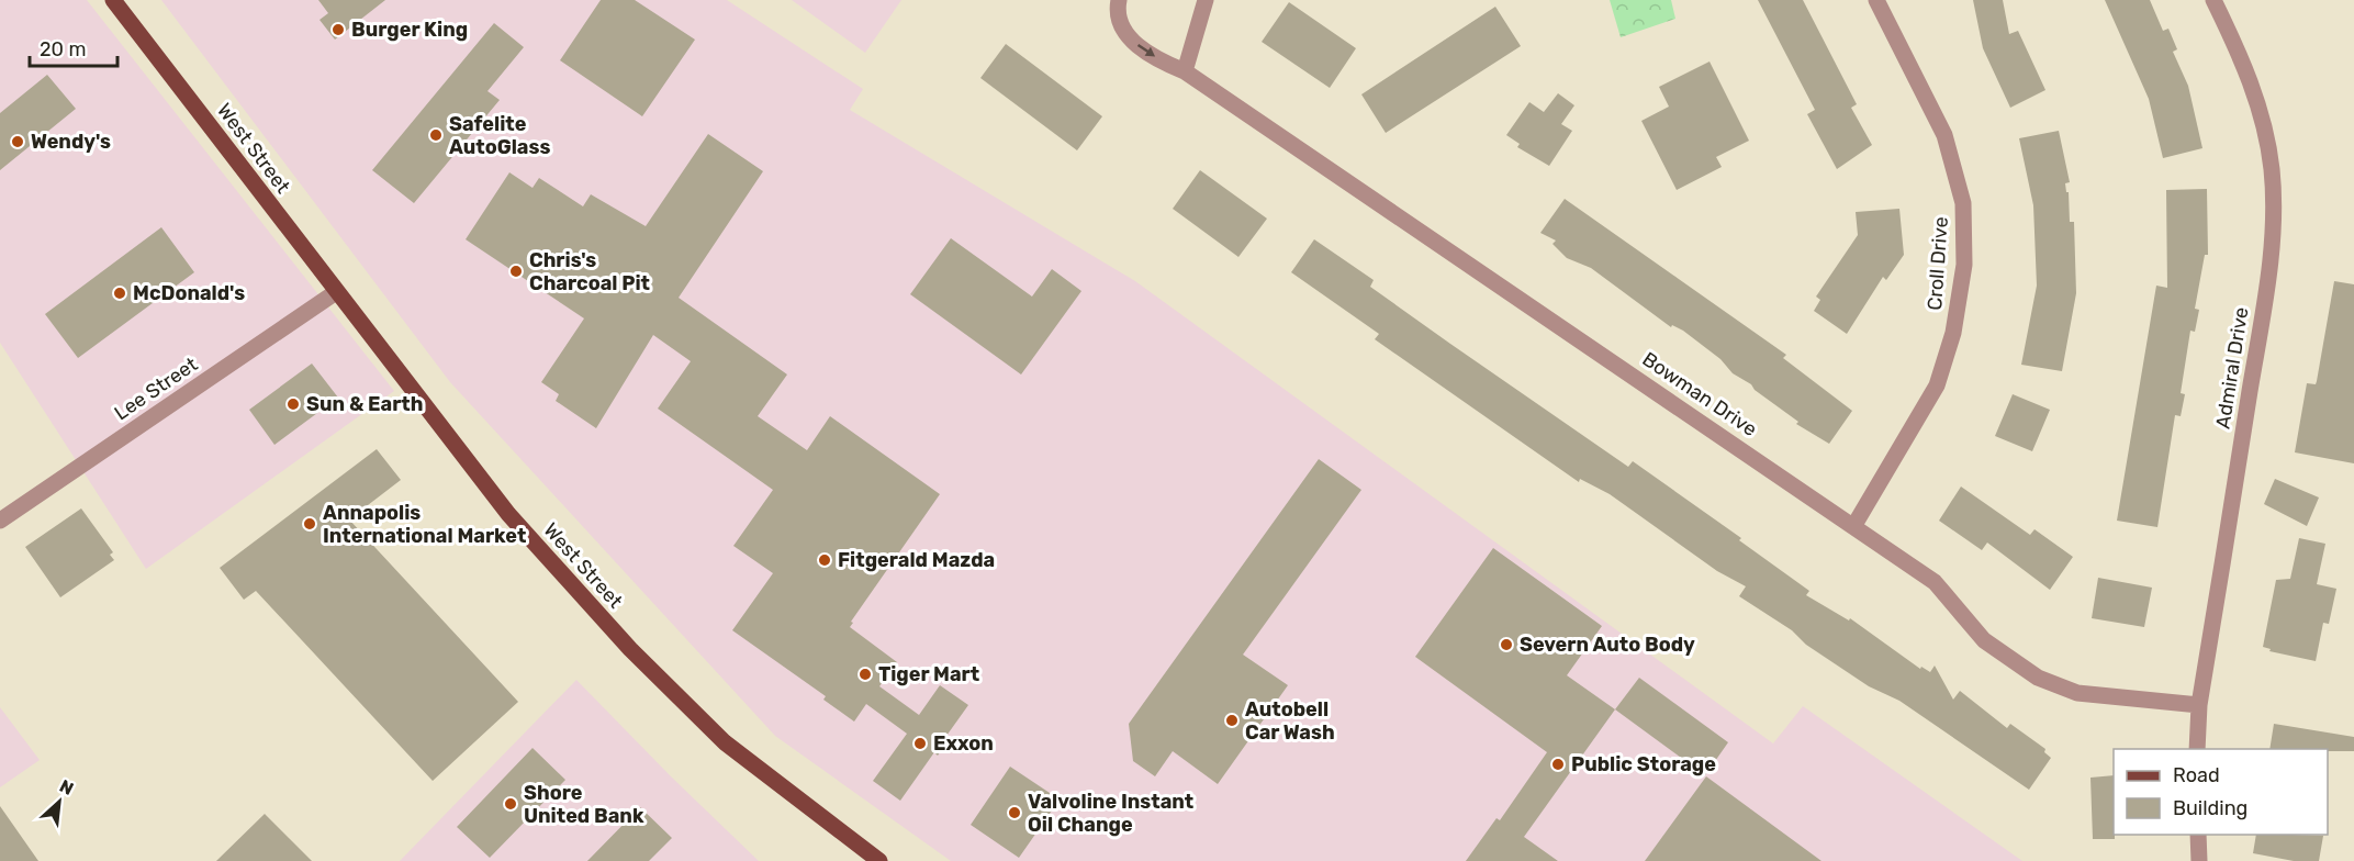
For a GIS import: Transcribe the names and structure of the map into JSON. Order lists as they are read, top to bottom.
{
  "streets": {
    "main road": ["West Street"],
    "street": [
      "Croll Drive",
      "Admiral Drive",
      "Lee Street",
      "Bowman Drive"
    ]
  },
  "crossings": [
    ["West Street", "Lee Street"],
    ["Croll Drive", "Bowman Drive"],
    ["Admiral Drive", "Bowman Drive"]
  ],
  "places": [
    "Burger King",
    "Safelite AutoGlass",
    "Wendy's",
    "Chris's Charcoal Pit",
    "McDonald's",
    "Sun & Earth",
    "Annapolis International Market",
    "Fitgerald Mazda",
    "Severn Auto Body",
    "Tiger Mart",
    "Autobell Car Wash",
    "Exxon",
    "Public Storage",
    "Shore United Bank",
    "Valvoline Instant Oil Change"
  ],
  "legend": ["Road", "Building"],
  "scale_bar": "20 m",
  "north": "top right"
}
